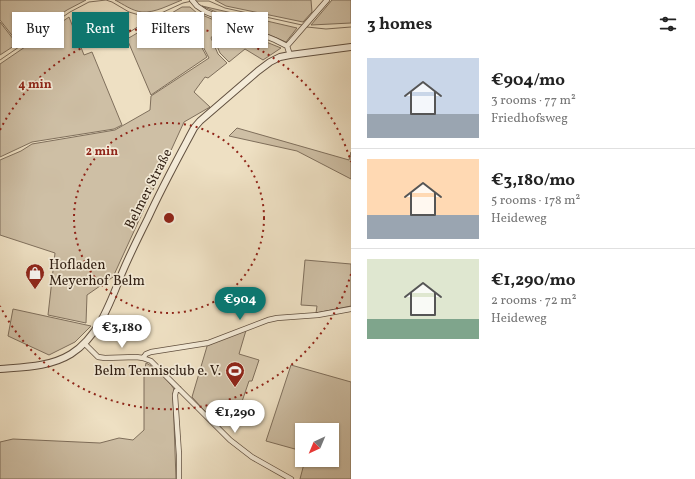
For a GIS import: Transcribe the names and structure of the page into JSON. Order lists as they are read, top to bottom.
{
  "streets": {
    "street": ["Belmer Straße"]
  },
  "places": {
    "shop": ["Hofladen Meyerhof Belm"],
    "sports": ["Belm Tennisclub e. V."]
  },
  "north": "bottom left",
  "page": {
    "heading": "3 homes",
    "chip": [
      "Buy",
      "Rent",
      "Filters",
      "New"
    ],
    "list": [
      {
        "name": "€904/mo",
        "note": "3 rooms · 77 m² · Friedhofsweg"
      },
      {
        "name": "€3,180/mo",
        "note": "5 rooms · 178 m² · Heideweg"
      },
      {
        "name": "€1,290/mo",
        "note": "2 rooms · 72 m² · Heideweg"
      }
    ],
    "price": ["€904", "€3,180", "€1,290"]
  },
  "rings": ["4 min", "2 min"]
}
